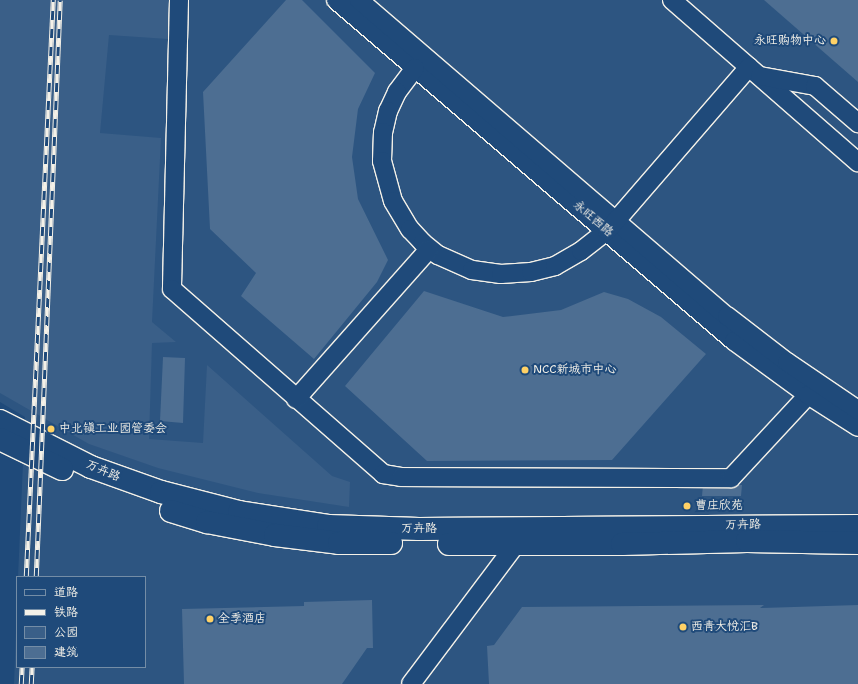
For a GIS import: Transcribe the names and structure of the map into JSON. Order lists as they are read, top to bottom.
{
  "streets": {
    "main road": ["万卉路"],
    "street": ["永旺西路"]
  },
  "places": [
    "永旺购物中心",
    "NCC新城市中心",
    "中北镇工业园管委会",
    "曹庄欣苑",
    "全季酒店",
    "西青大悦汇B"
  ],
  "legend": [
    "道路",
    "铁路",
    "公园",
    "建筑"
  ]
}
